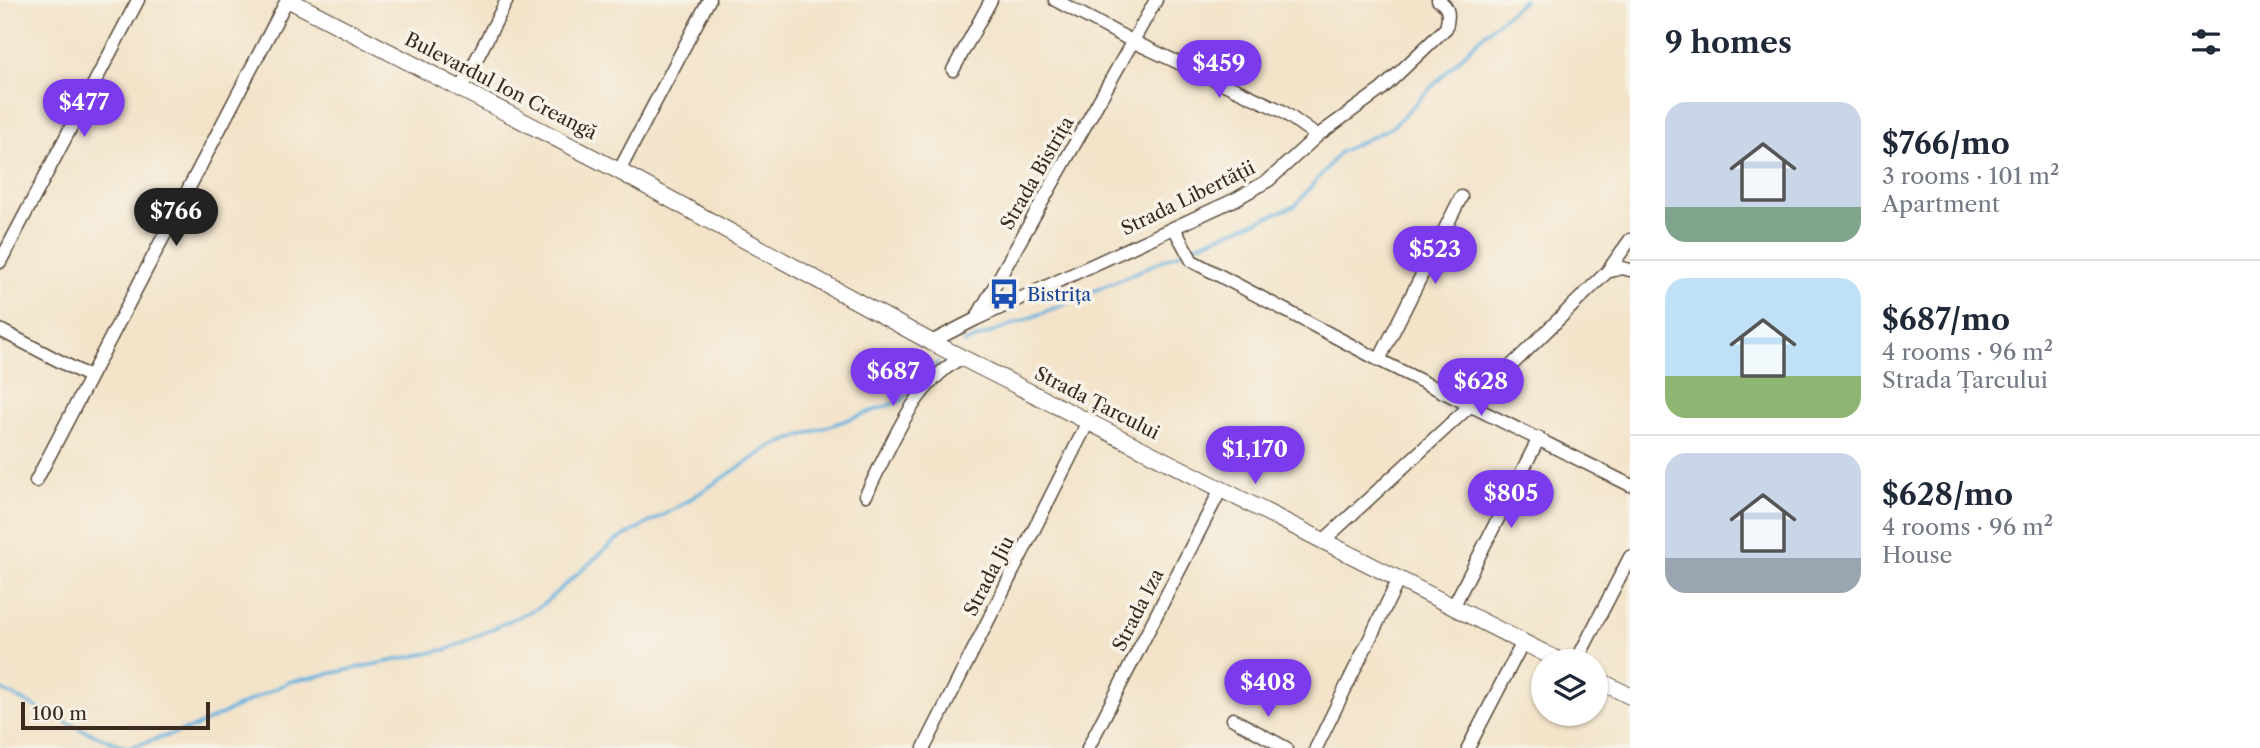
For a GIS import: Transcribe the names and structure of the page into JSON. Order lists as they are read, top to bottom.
{
  "streets": {
    "street": [
      "Bulevardul Ion Creangă",
      "Strada Bistrița",
      "Strada Libertății",
      "Strada Țarcului",
      "Strada Jiu",
      "Strada Iza"
    ]
  },
  "crossings": [
    ["Bulevardul Ion Creangă", "Strada Țarcului"],
    ["Strada Bistrița", "Strada Libertății"],
    ["Strada Țarcului", "Strada Jiu"],
    ["Strada Țarcului", "Strada Iza"]
  ],
  "places": {
    "bus stop": ["Bistrița"]
  },
  "scale_bar": "100 m",
  "page": {
    "heading": "9 homes",
    "price": [
      "$459",
      "$477",
      "$766",
      "$523",
      "$687",
      "$628",
      "$1,170",
      "$805",
      "$408"
    ],
    "list": [
      {
        "name": "$766/mo",
        "note": "3 rooms · 101 m² · Apartment"
      },
      {
        "name": "$687/mo",
        "note": "4 rooms · 96 m² · Strada Țarcului"
      },
      {
        "name": "$628/mo",
        "note": "4 rooms · 96 m² · House"
      }
    ],
    "scale": "100 m"
  }
}
